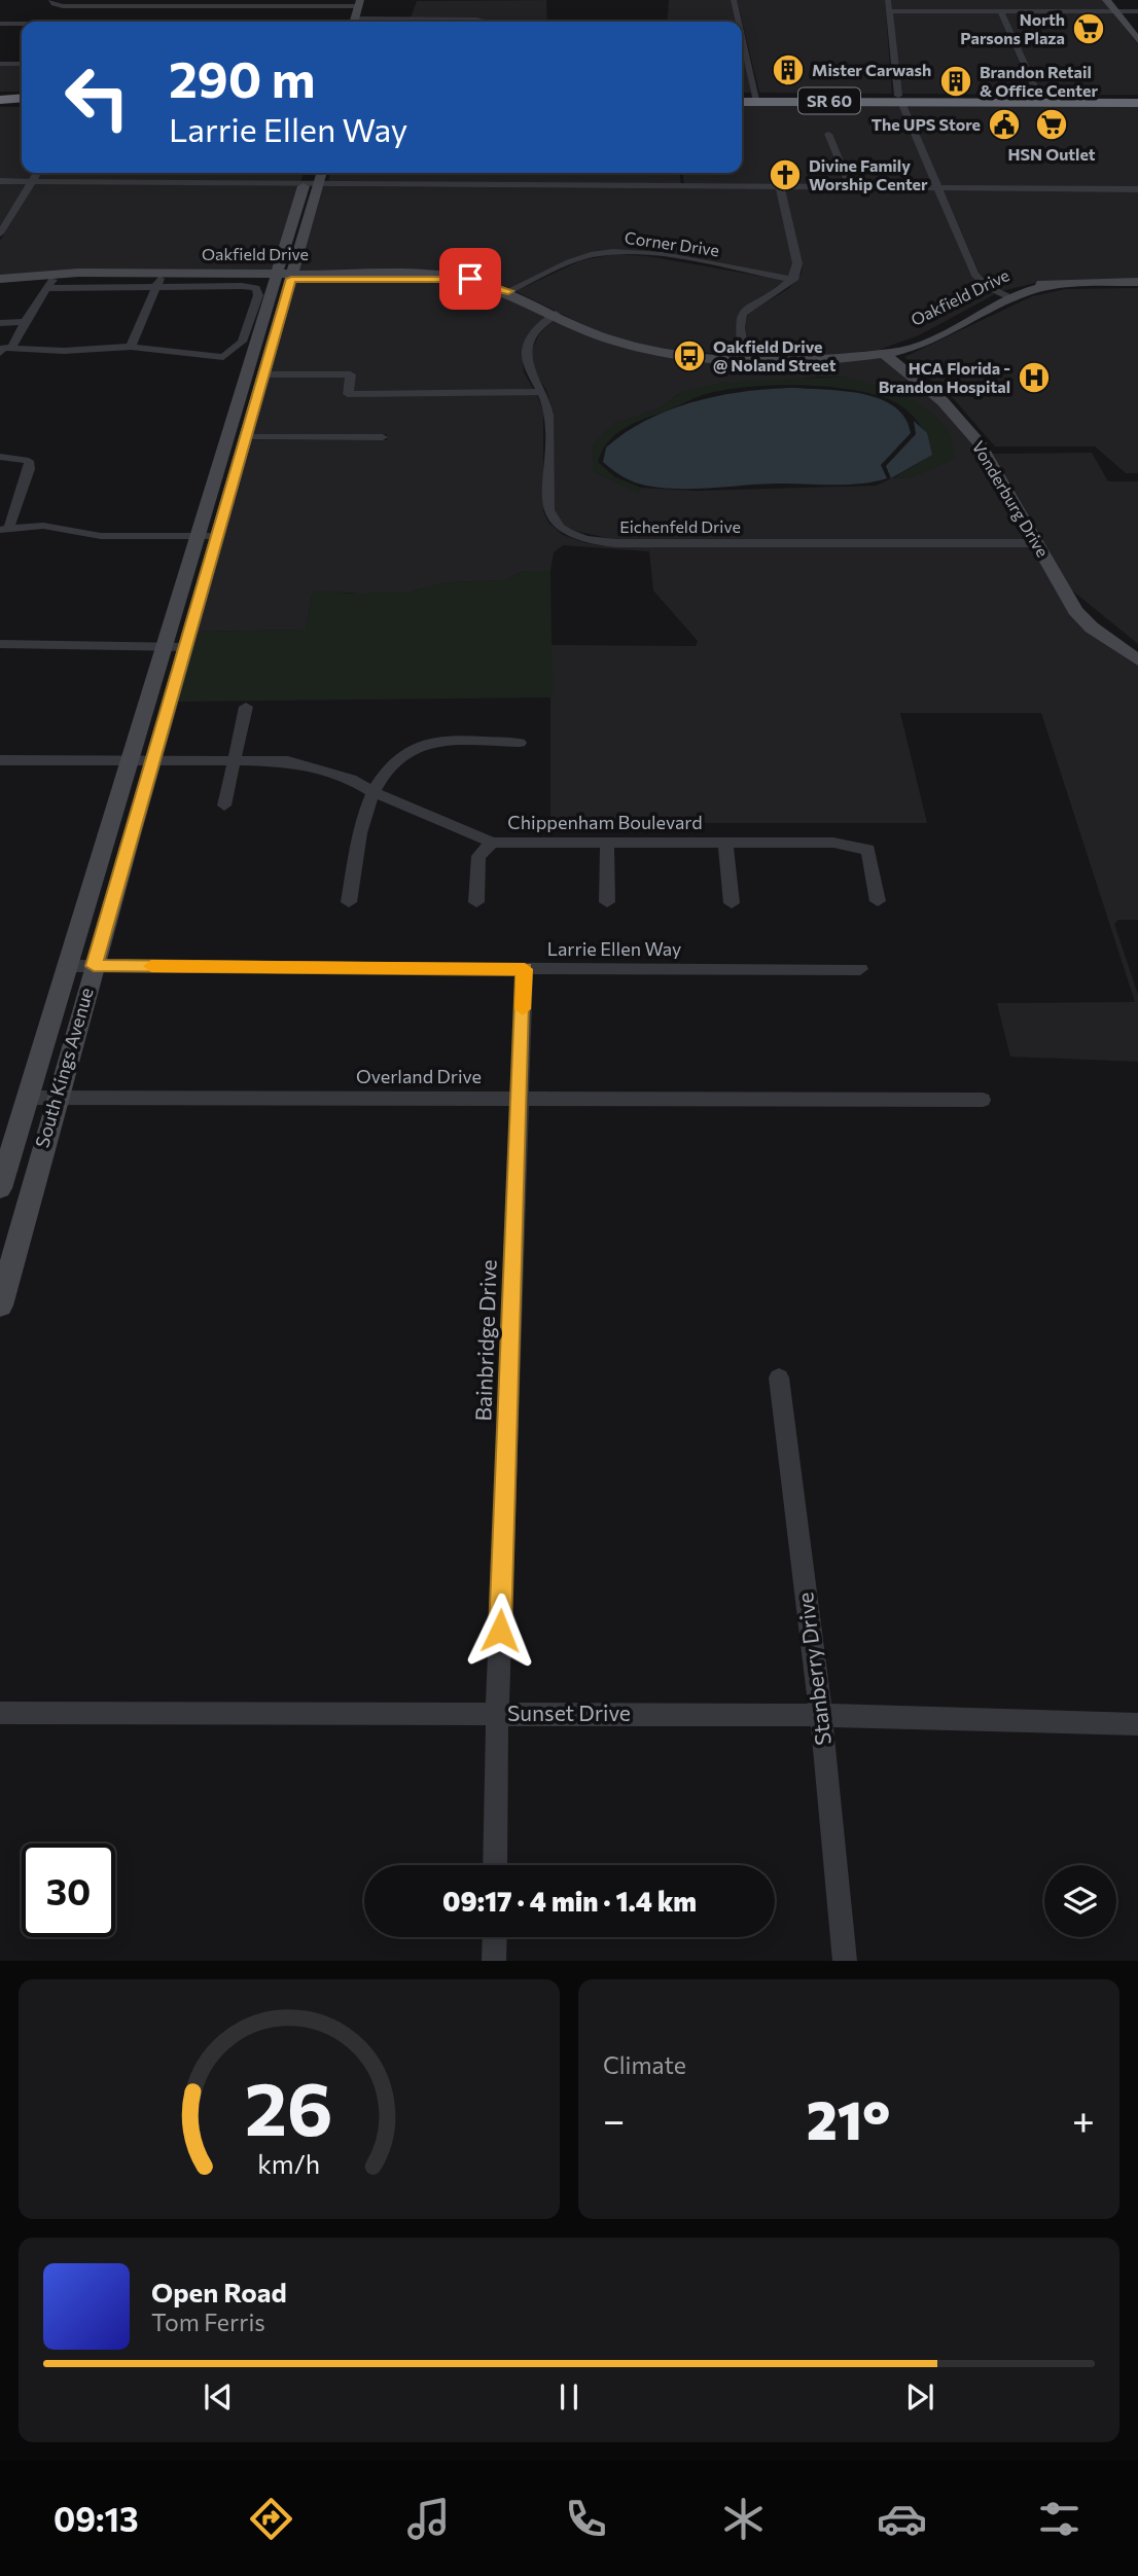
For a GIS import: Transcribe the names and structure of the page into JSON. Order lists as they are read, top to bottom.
{
  "streets": {
    "highway": ["SR 60"],
    "main road": ["Oakfield Drive", "Vonderburg Drive", "South Kings Avenue"],
    "street": [
      "Corner Drive",
      "Eichenfeld Drive",
      "Chippenham Boulevard",
      "Larrie Ellen Way",
      "Overland Drive",
      "Bainbridge Drive",
      "Stanberry Drive",
      "Sunset Drive"
    ]
  },
  "crossings": [
    ["Corner Drive", "Oakfield Drive"],
    ["Oakfield Drive", "Vonderburg Drive"],
    ["Oakfield Drive", "Eichenfeld Drive"],
    ["Oakfield Drive", "South Kings Avenue"],
    ["Vonderburg Drive", "Eichenfeld Drive"],
    ["Chippenham Boulevard", "South Kings Avenue"],
    ["Larrie Ellen Way", "South Kings Avenue"],
    ["Larrie Ellen Way", "Bainbridge Drive"],
    ["South Kings Avenue", "Overland Drive"],
    ["Overland Drive", "Bainbridge Drive"],
    ["Bainbridge Drive", "Sunset Drive"],
    ["Stanberry Drive", "Sunset Drive"]
  ],
  "places": {
    "supermarket": ["North Parsons Plaza", "HSN Outlet"],
    "building": ["Mister Carwash", "Brandon Retail & Office Center"],
    "public building": ["The UPS Store"],
    "church": ["Divine Family Worship Center"],
    "bus stop": ["Oakfield Drive @ Noland Street"],
    "hospital": ["HCA Florida - Brandon Hospital"]
  },
  "page": {
    "turn": ["290 m", "Larrie Ellen Way"],
    "limit": "30",
    "trip": "09:17 · 4 min · 1.4 km",
    "tile": "Climate",
    "heat": ["−", "21°", "+"],
    "song": ["Open Road", "Tom Ferris"],
    "tabs": "09:13",
    "gauge": ["26", "km/h"]
  }
}
